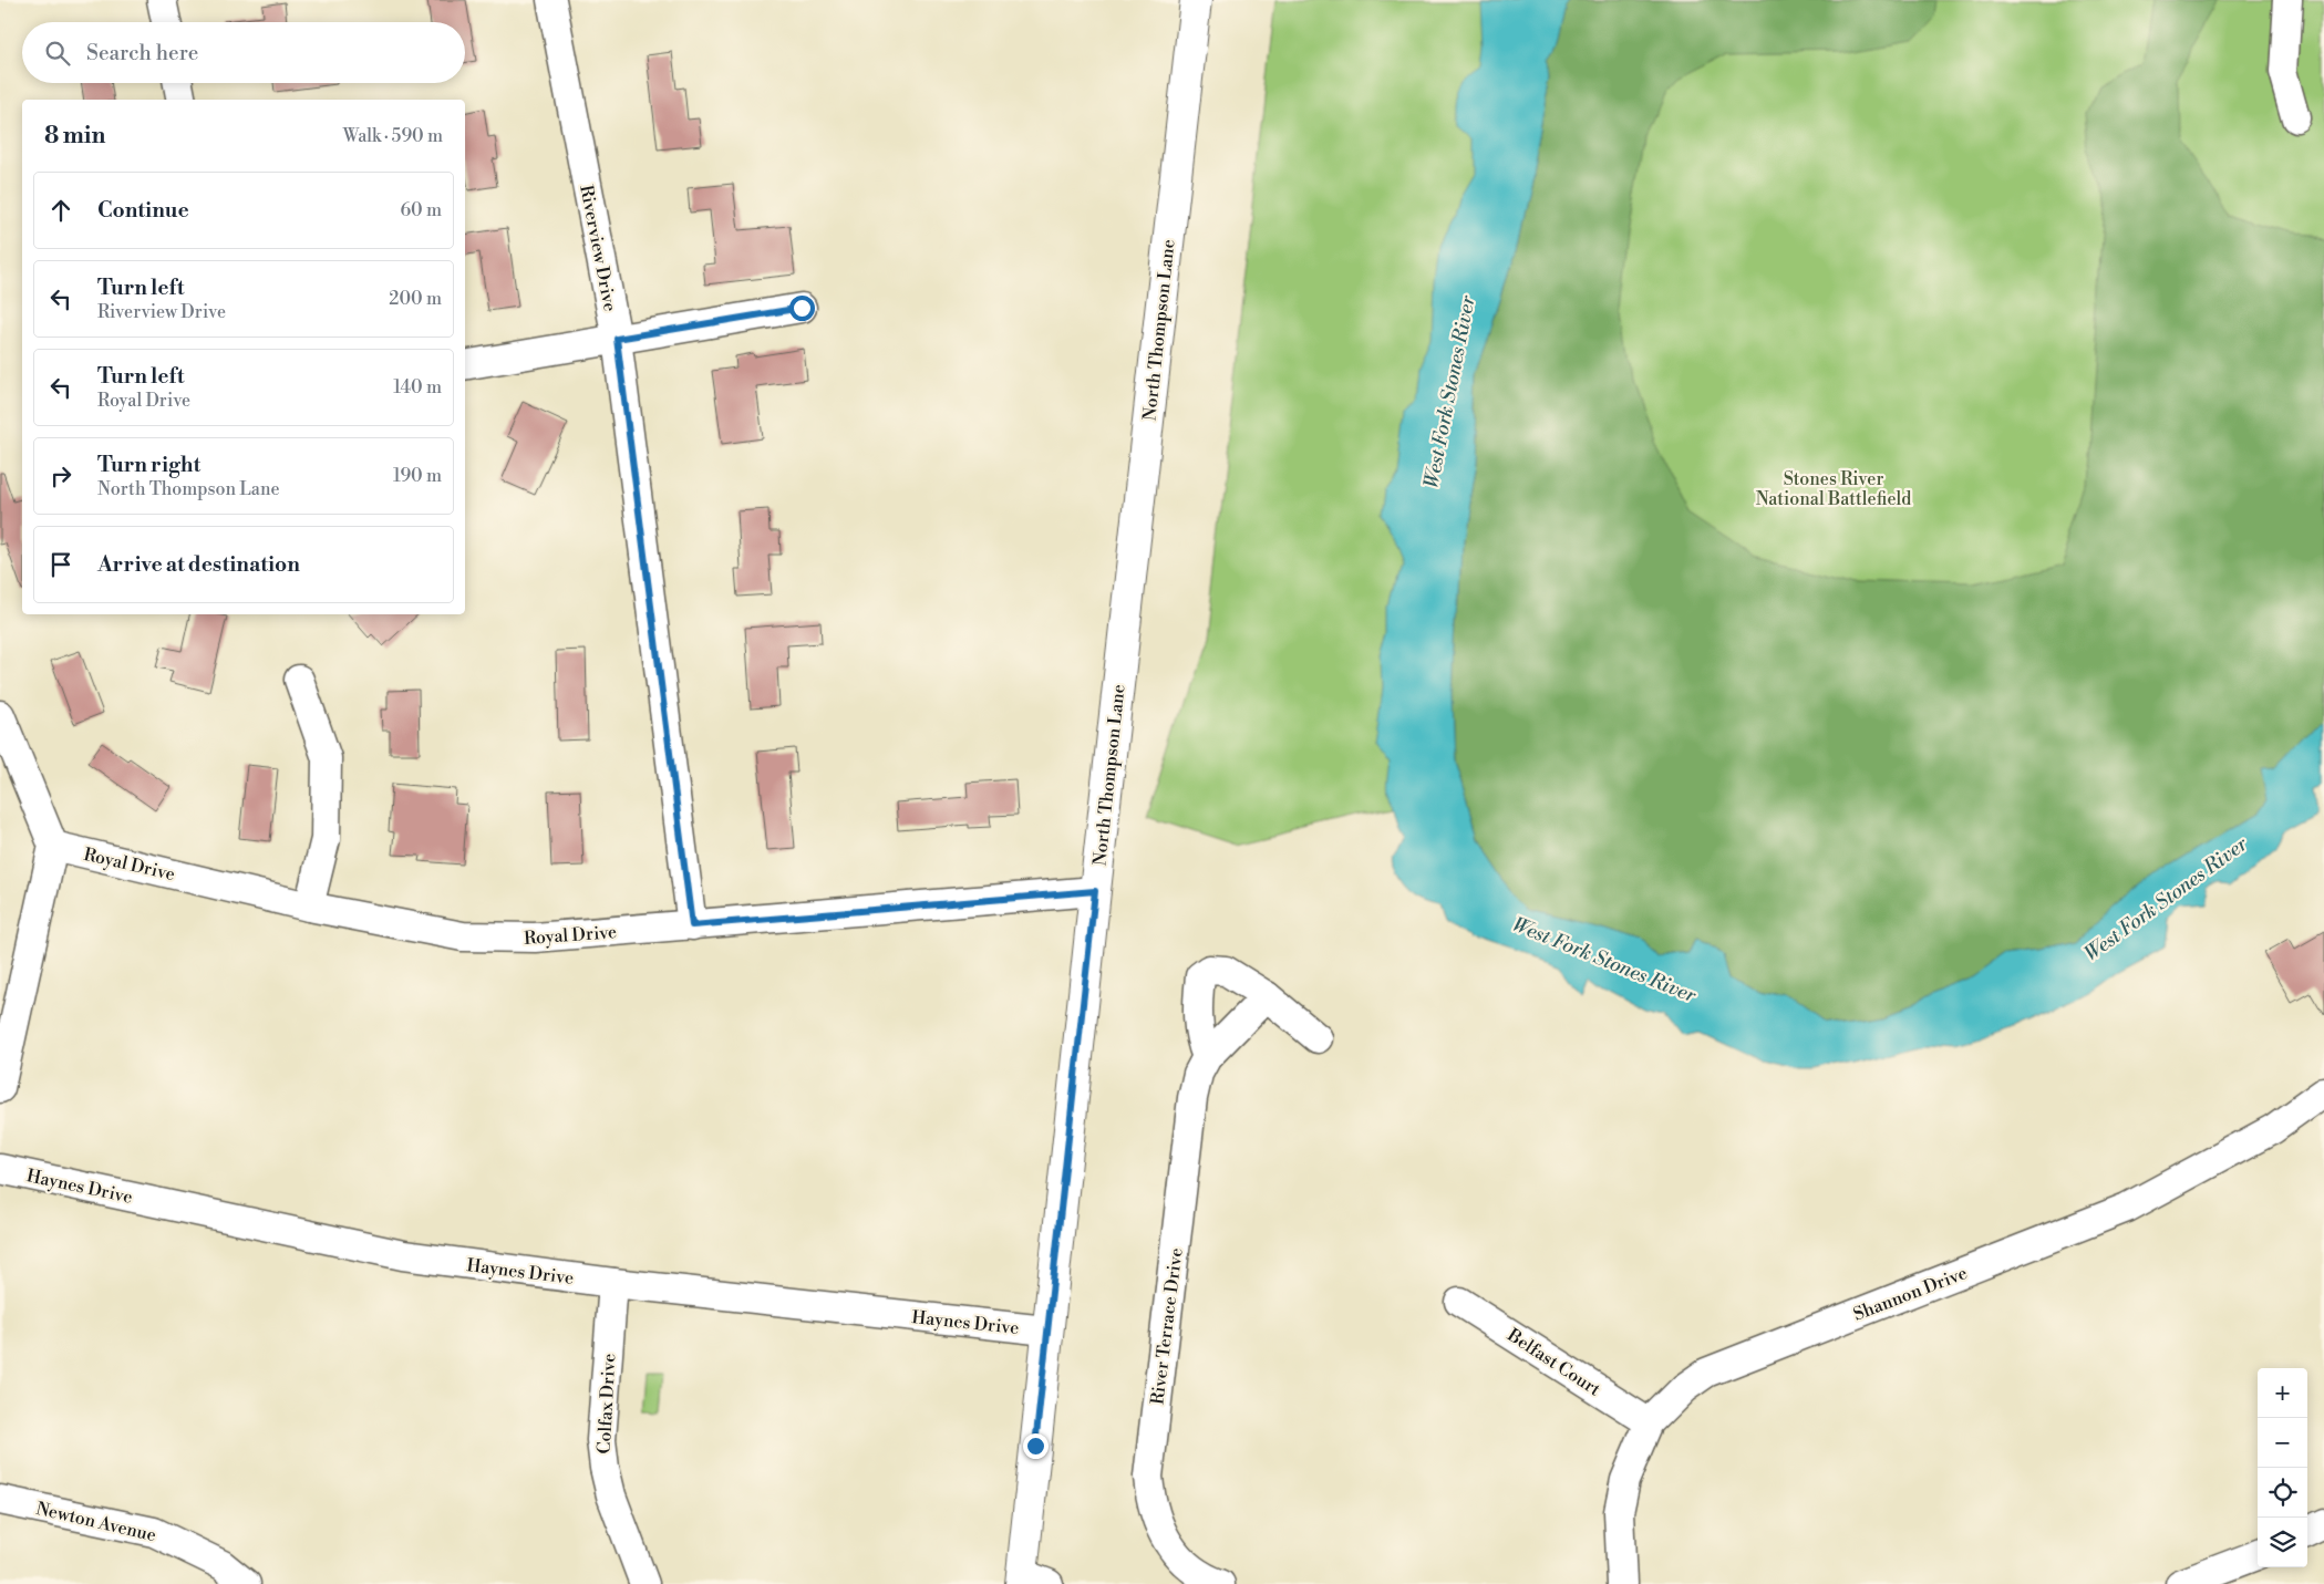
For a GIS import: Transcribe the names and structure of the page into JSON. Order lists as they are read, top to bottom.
{
  "streets": {
    "main road": ["North Thompson Lane"],
    "street": [
      "Riverview Drive",
      "Royal Drive",
      "Haynes Drive",
      "Shannon Drive",
      "River Terrace Drive",
      "Belfast Court",
      "Colfax Drive",
      "Newton Avenue"
    ]
  },
  "crossings": [
    ["Riverview Drive", "Royal Drive"],
    ["North Thompson Lane", "Royal Drive"],
    ["North Thompson Lane", "Haynes Drive"],
    ["Haynes Drive", "Colfax Drive"],
    ["Shannon Drive", "Belfast Court"]
  ],
  "water": ["West Fork Stones River"],
  "parks": ["Stones River National Battlefield"],
  "page": {
    "search": "Search here",
    "heading": ["8 min", "Walk · 590 m"],
    "list": [
      ["Continue", "60 m"],
      ["Turn left", "Riverview Drive", "200 m"],
      ["Turn left", "Royal Drive", "140 m"],
      ["Turn right", "North Thompson Lane", "190 m"],
      "Arrive at destination"
    ],
    "map_buttons": ["+", "−"]
  }
}
